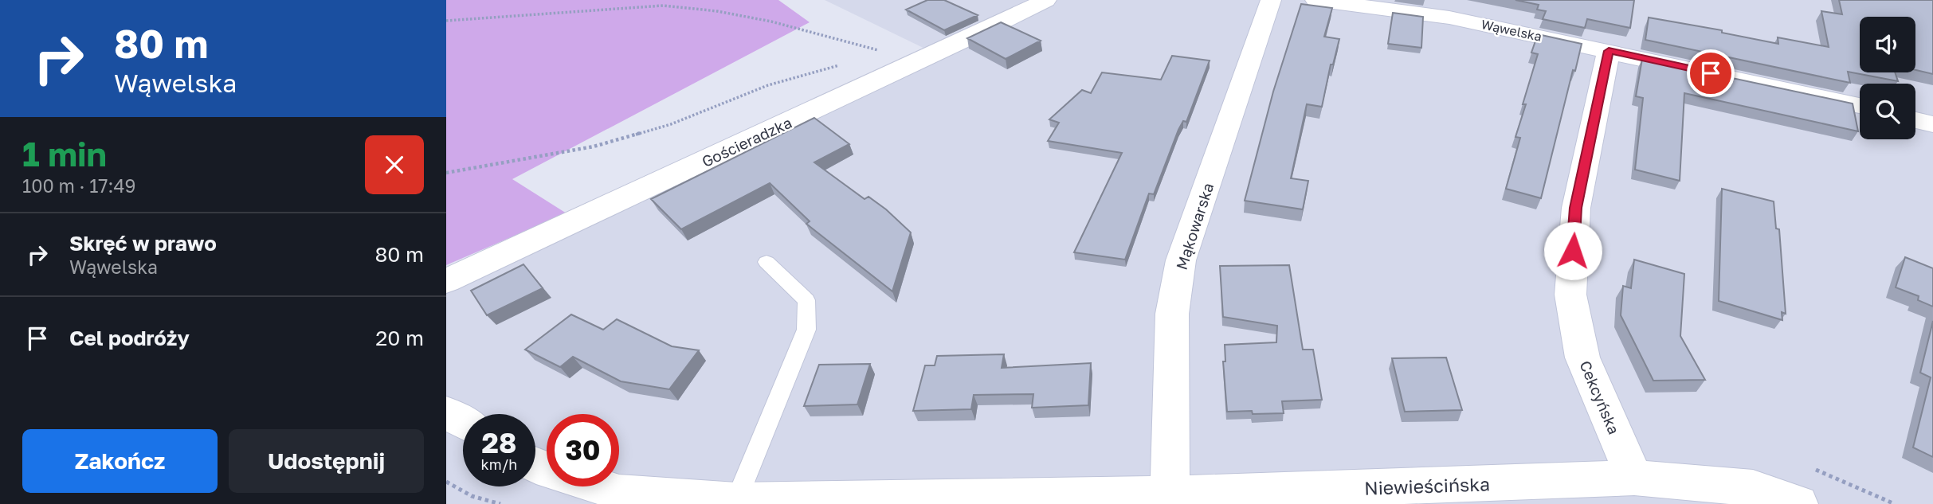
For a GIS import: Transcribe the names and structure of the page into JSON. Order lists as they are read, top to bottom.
{
  "streets": {
    "street": [
      "Wąwelska",
      "Gościeradzka",
      "Mąkowarska",
      "Cekcyńska",
      "Niewieścińska"
    ]
  },
  "crossings": [
    ["Wąwelska", "Cekcyńska"],
    ["Mąkowarska", "Niewieścińska"],
    ["Cekcyńska", "Niewieścińska"]
  ],
  "page": {
    "turn": ["80 m", "Wąwelska"],
    "heading": ["1 min", "100 m · 17:49"],
    "list": [
      {
        "name": "Skręć w prawo",
        "note": "Wąwelska",
        "value": "80 m"
      },
      {
        "name": "Cel podróży",
        "value": "20 m"
      }
    ],
    "speed": "28 km/h",
    "limit": "30",
    "buttons": ["Zakończ", "Udostępnij"]
  }
}
